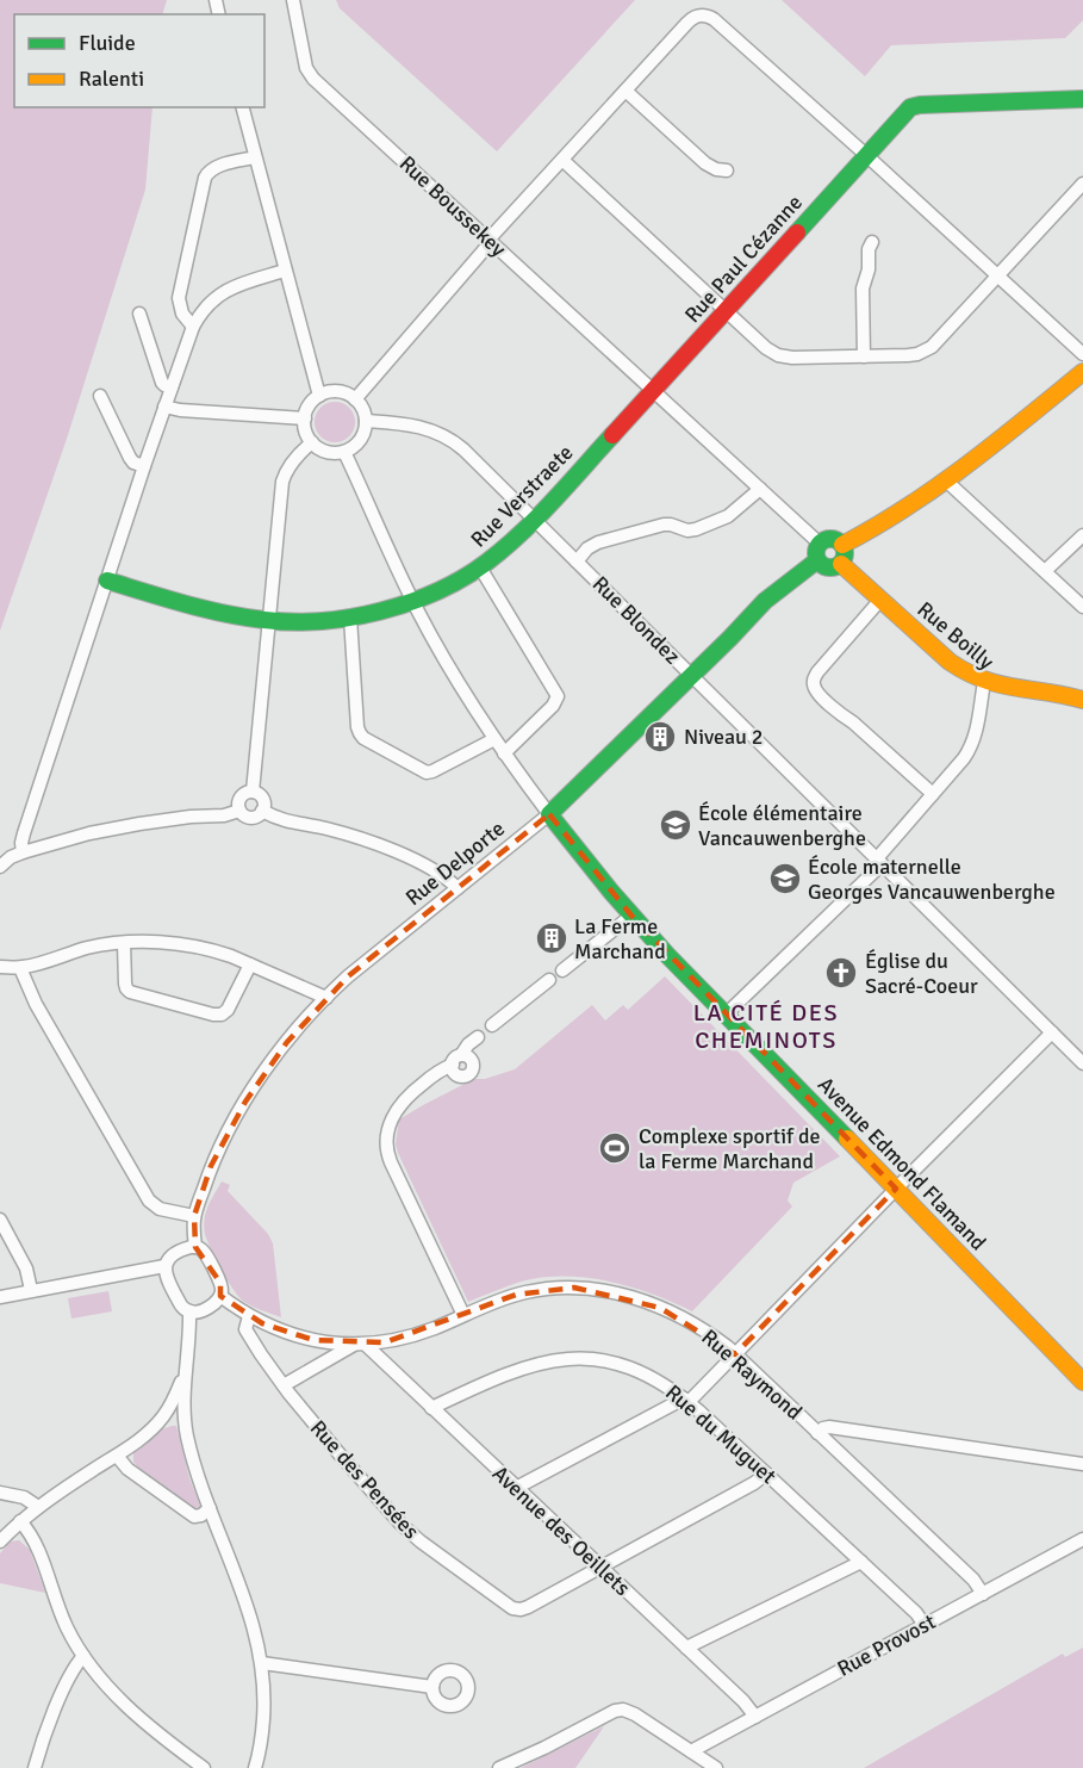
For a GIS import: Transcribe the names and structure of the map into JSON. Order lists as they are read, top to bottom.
{
  "streets": {
    "street": [
      "Rue Boussekey",
      "Rue Paul Cézanne",
      "Rue Verstraete",
      "Rue Blondez",
      "Rue Boilly",
      "Rue Delporte",
      "Avenue Edmond Flamand",
      "Rue Raymond",
      "Rue du Muguet",
      "Rue des Pensées",
      "Avenue des Oeillets",
      "Rue Provost"
    ]
  },
  "crossings": [
    ["Rue Boussekey", "Rue Paul Cézanne"],
    ["Rue Boussekey", "Rue Verstraete"],
    ["Rue Paul Cézanne", "Rue Verstraete"],
    ["Rue Verstraete", "Rue Blondez"],
    ["Rue Blondez", "Rue Boilly"],
    ["Rue Blondez", "Rue Delporte"],
    ["Rue Boilly", "Rue Delporte"],
    ["Rue Boilly", "Avenue Edmond Flamand"],
    ["Rue Delporte", "Avenue Edmond Flamand"],
    ["Rue Delporte", "Rue Raymond"],
    ["Rue Raymond", "Rue des Pensées"],
    ["Rue Raymond", "Avenue des Oeillets"],
    ["Rue Raymond", "Rue Provost"],
    ["Rue du Muguet", "Rue des Pensées"],
    ["Rue du Muguet", "Avenue des Oeillets"],
    ["Rue du Muguet", "Rue Provost"],
    ["Rue des Pensées", "Avenue des Oeillets"],
    ["Avenue des Oeillets", "Rue Provost"]
  ],
  "districts": ["LA CITÉ DES CHEMINOTS"],
  "places": {
    "building": ["Niveau 2", "La Ferme Marchand"],
    "school or university": ["École élémentaire Vancauwenberghe", "École maternelle Georges Vancauwenberghe"],
    "church": ["Église du Sacré-Coeur"],
    "sports": ["Complexe sportif de la Ferme Marchand"]
  },
  "legend": ["Fluide", "Ralenti"]
}
